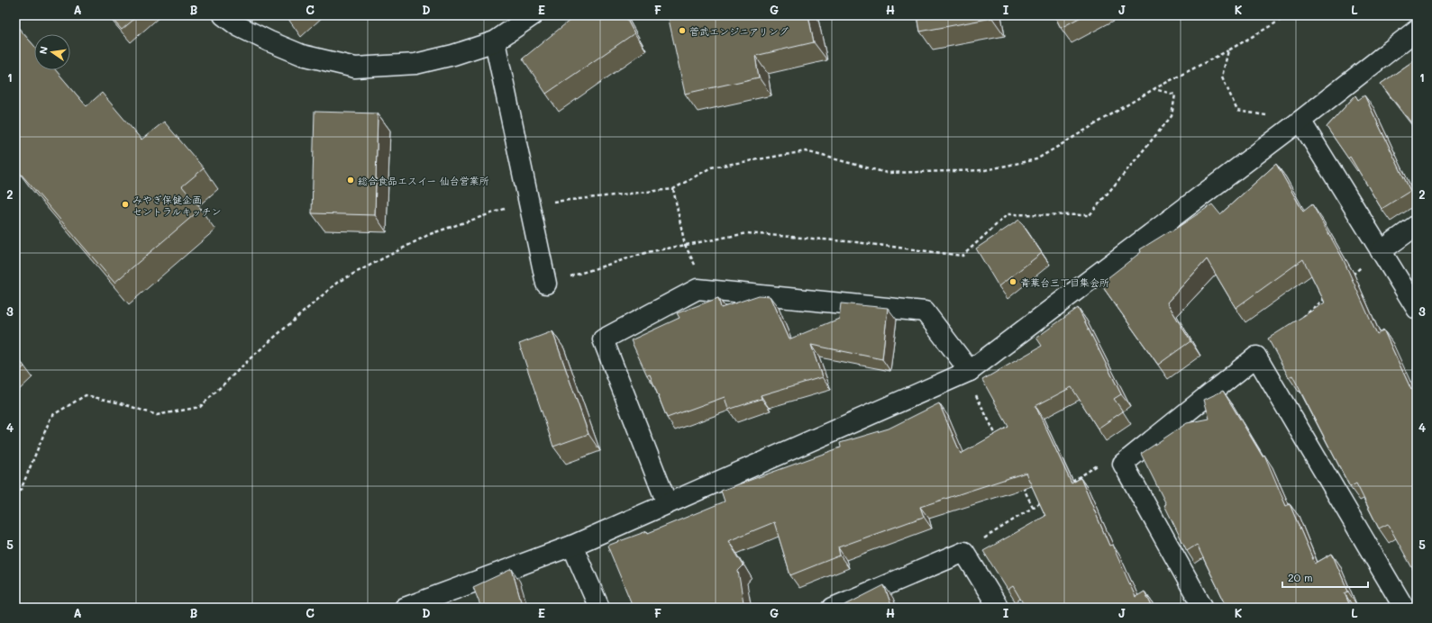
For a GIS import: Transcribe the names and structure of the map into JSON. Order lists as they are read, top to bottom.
{
  "places": [
    "菅武エンジニアリング",
    "総合食品エスイー 仙台営業所",
    "みやぎ保健企画 セントラルキッチン",
    "青葉台三丁目集会所"
  ],
  "scale_bar": "20 m",
  "north": "left",
  "grid": {
    "columns": [
      "A",
      "B",
      "C",
      "D",
      "E",
      "F",
      "G",
      "H",
      "I",
      "J",
      "K",
      "L"
    ],
    "rows": [
      "1",
      "2",
      "3",
      "4",
      "5"
    ]
  }
}
